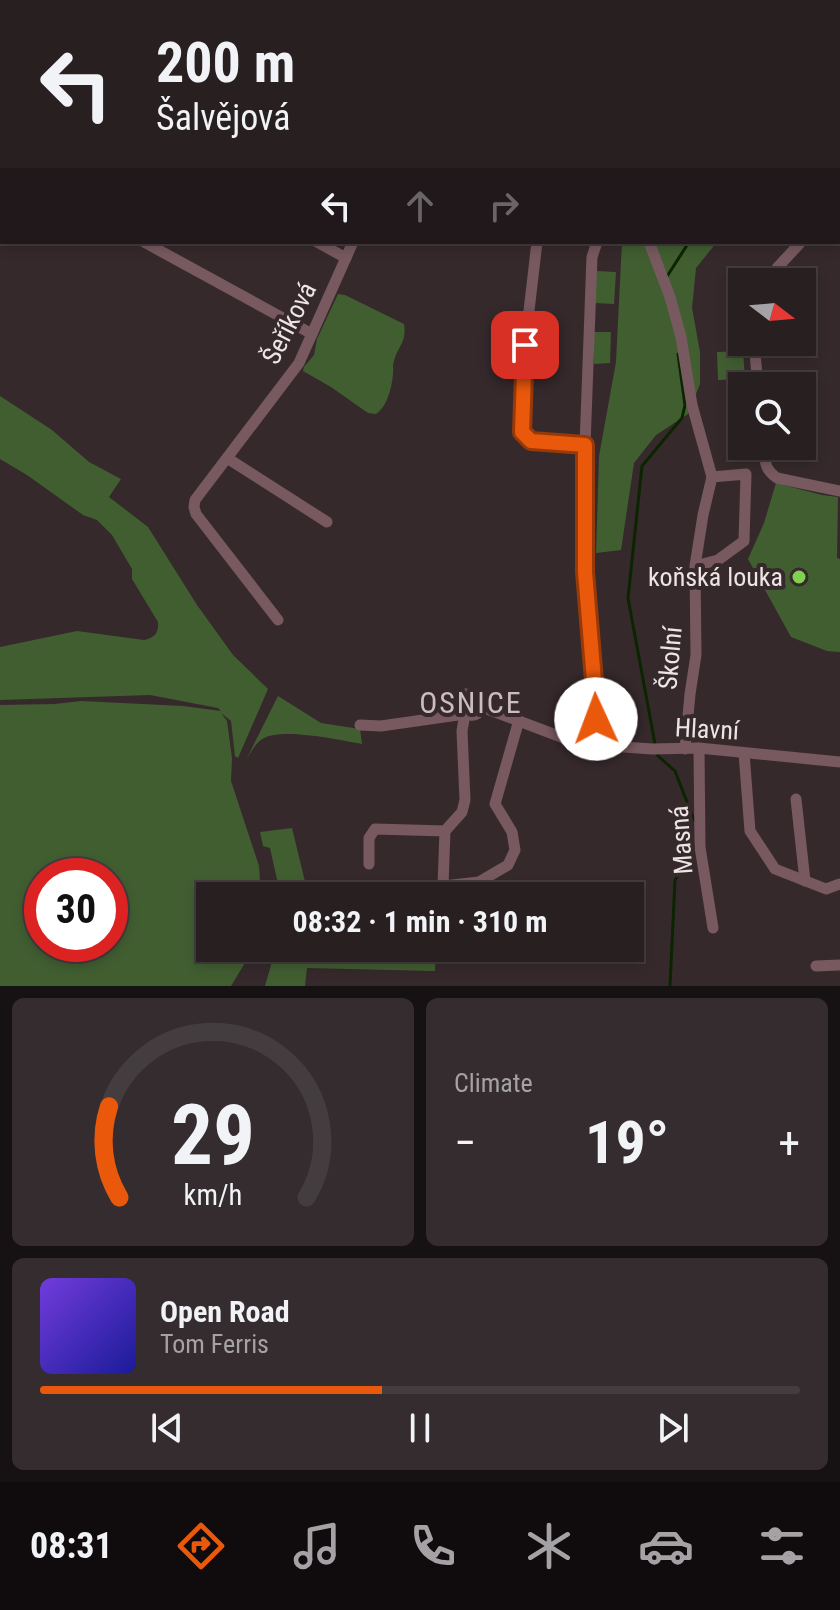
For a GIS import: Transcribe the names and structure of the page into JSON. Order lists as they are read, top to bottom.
{
  "streets": {
    "street": [
      "Šeříková",
      "Školní",
      "Hlavní",
      "Masná"
    ]
  },
  "crossings": [
    ["Školní", "Hlavní"],
    ["Hlavní", "Masná"]
  ],
  "districts": ["OSNICE"],
  "places": ["koňská louka"],
  "north": "right",
  "page": {
    "turn": ["200 m", "Šalvějová"],
    "limit": "30",
    "trip": "08:32 · 1 min · 310 m",
    "tile": "Climate",
    "heat": ["−", "19°", "+"],
    "song": ["Open Road", "Tom Ferris"],
    "tabs": "08:31",
    "gauge": ["29", "km/h"]
  }
}
